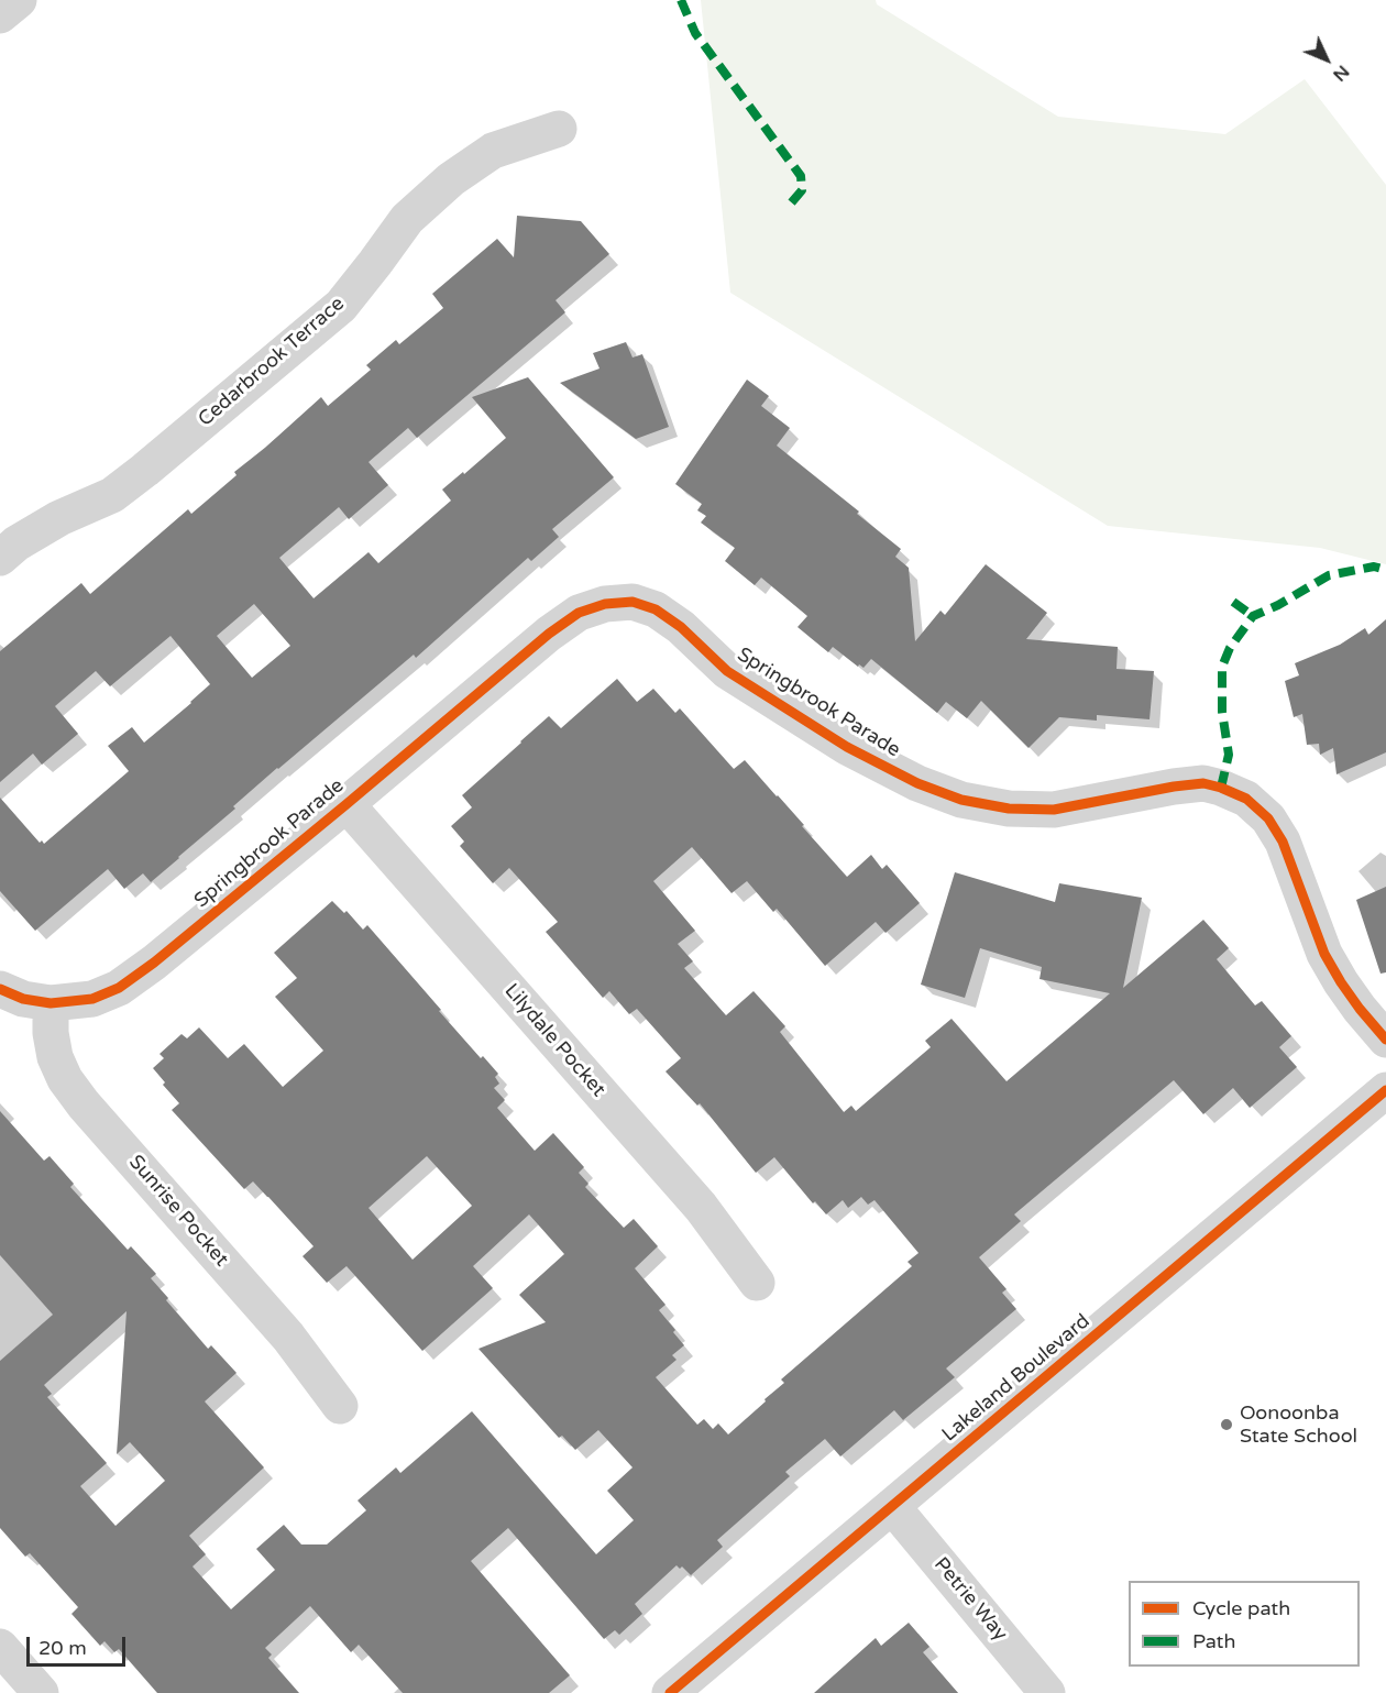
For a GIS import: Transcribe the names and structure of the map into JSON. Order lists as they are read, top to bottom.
{
  "streets": {
    "street": [
      "Cedarbrook Terrace",
      "Springbrook Parade",
      "Lilydale Pocket",
      "Sunrise Pocket",
      "Lakeland Boulevard",
      "Petrie Way"
    ]
  },
  "crossings": [
    ["Springbrook Parade", "Lilydale Pocket"],
    ["Springbrook Parade", "Sunrise Pocket"],
    ["Lakeland Boulevard", "Petrie Way"]
  ],
  "places": ["Oonoonba State School"],
  "legend": ["Cycle path", "Path"],
  "scale_bar": "20 m",
  "north": "bottom right"
}
